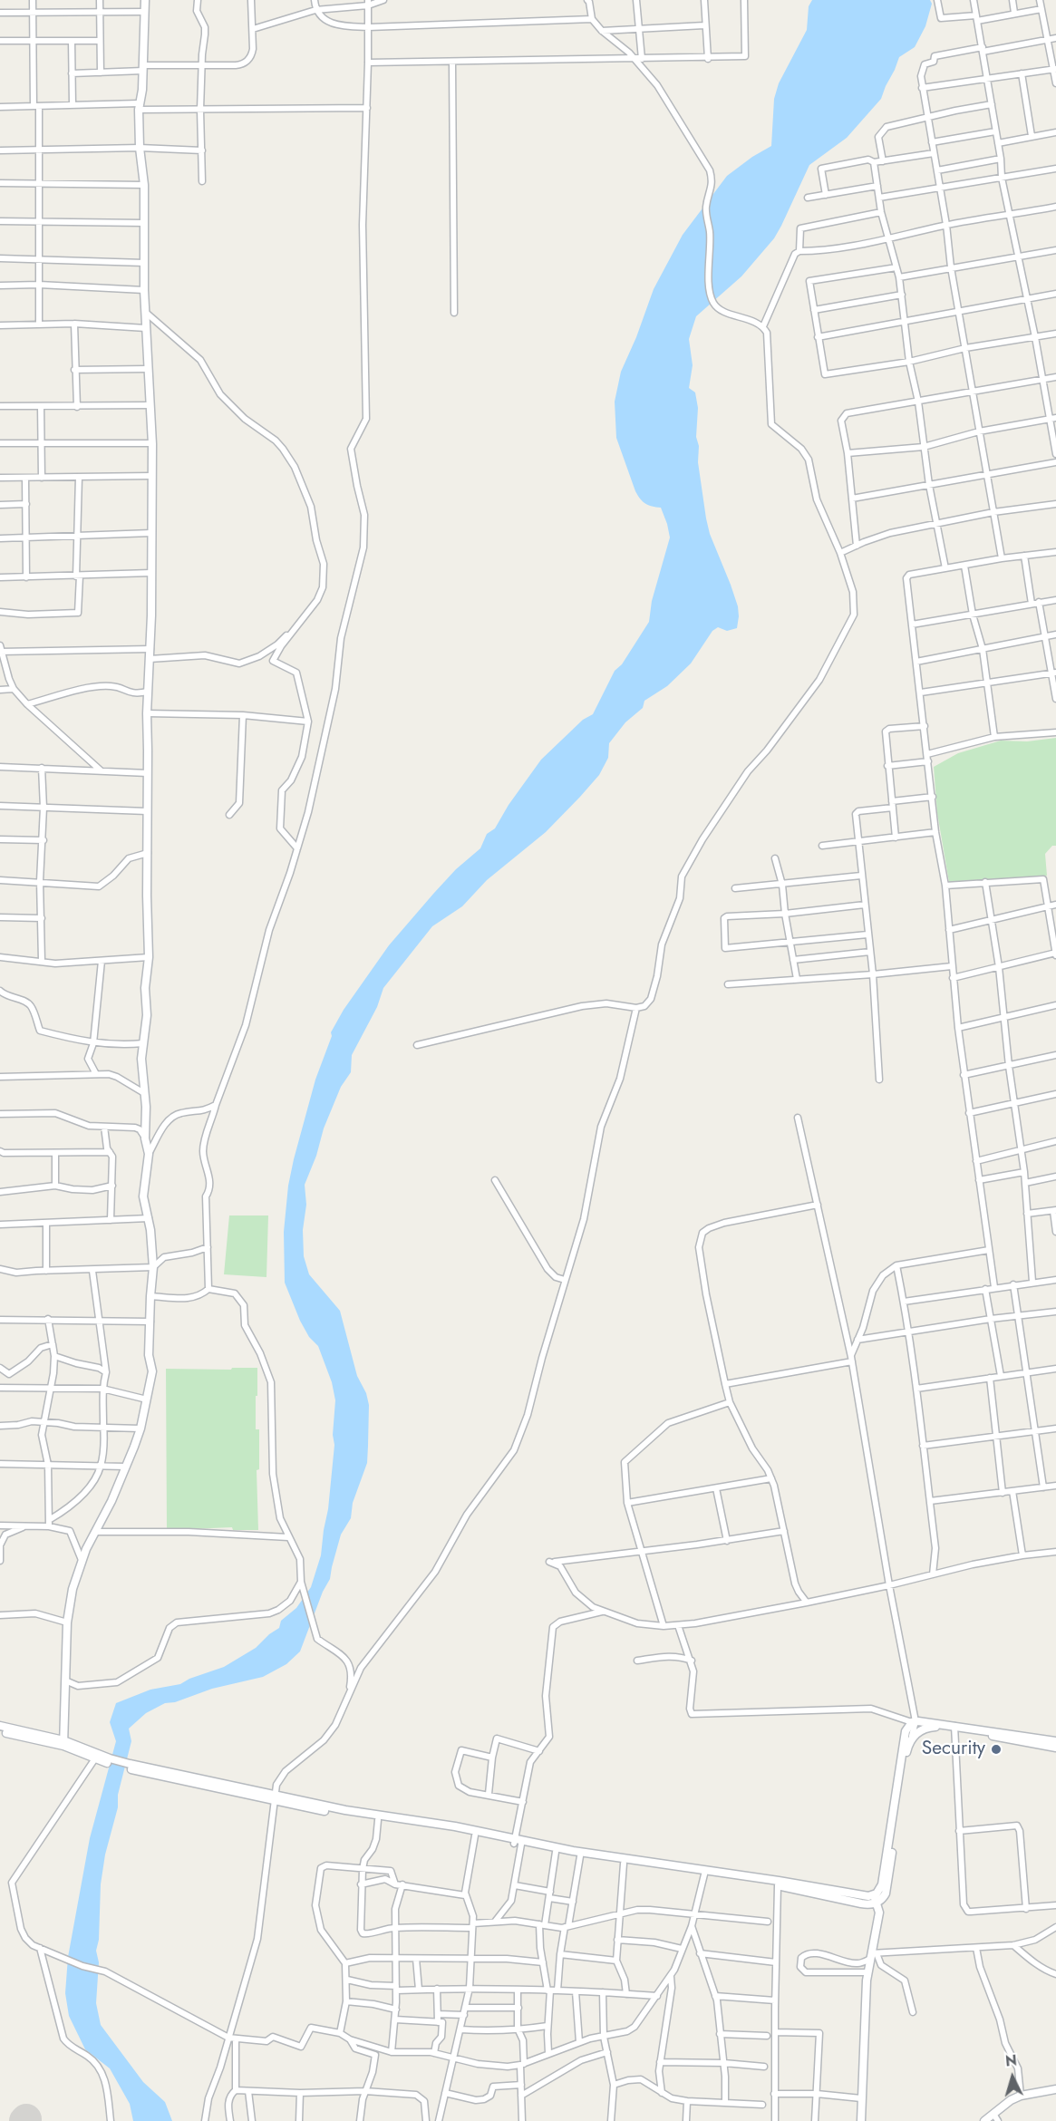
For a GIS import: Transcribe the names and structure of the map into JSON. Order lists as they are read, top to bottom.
{
  "places": ["Security"],
  "north": "top"
}
